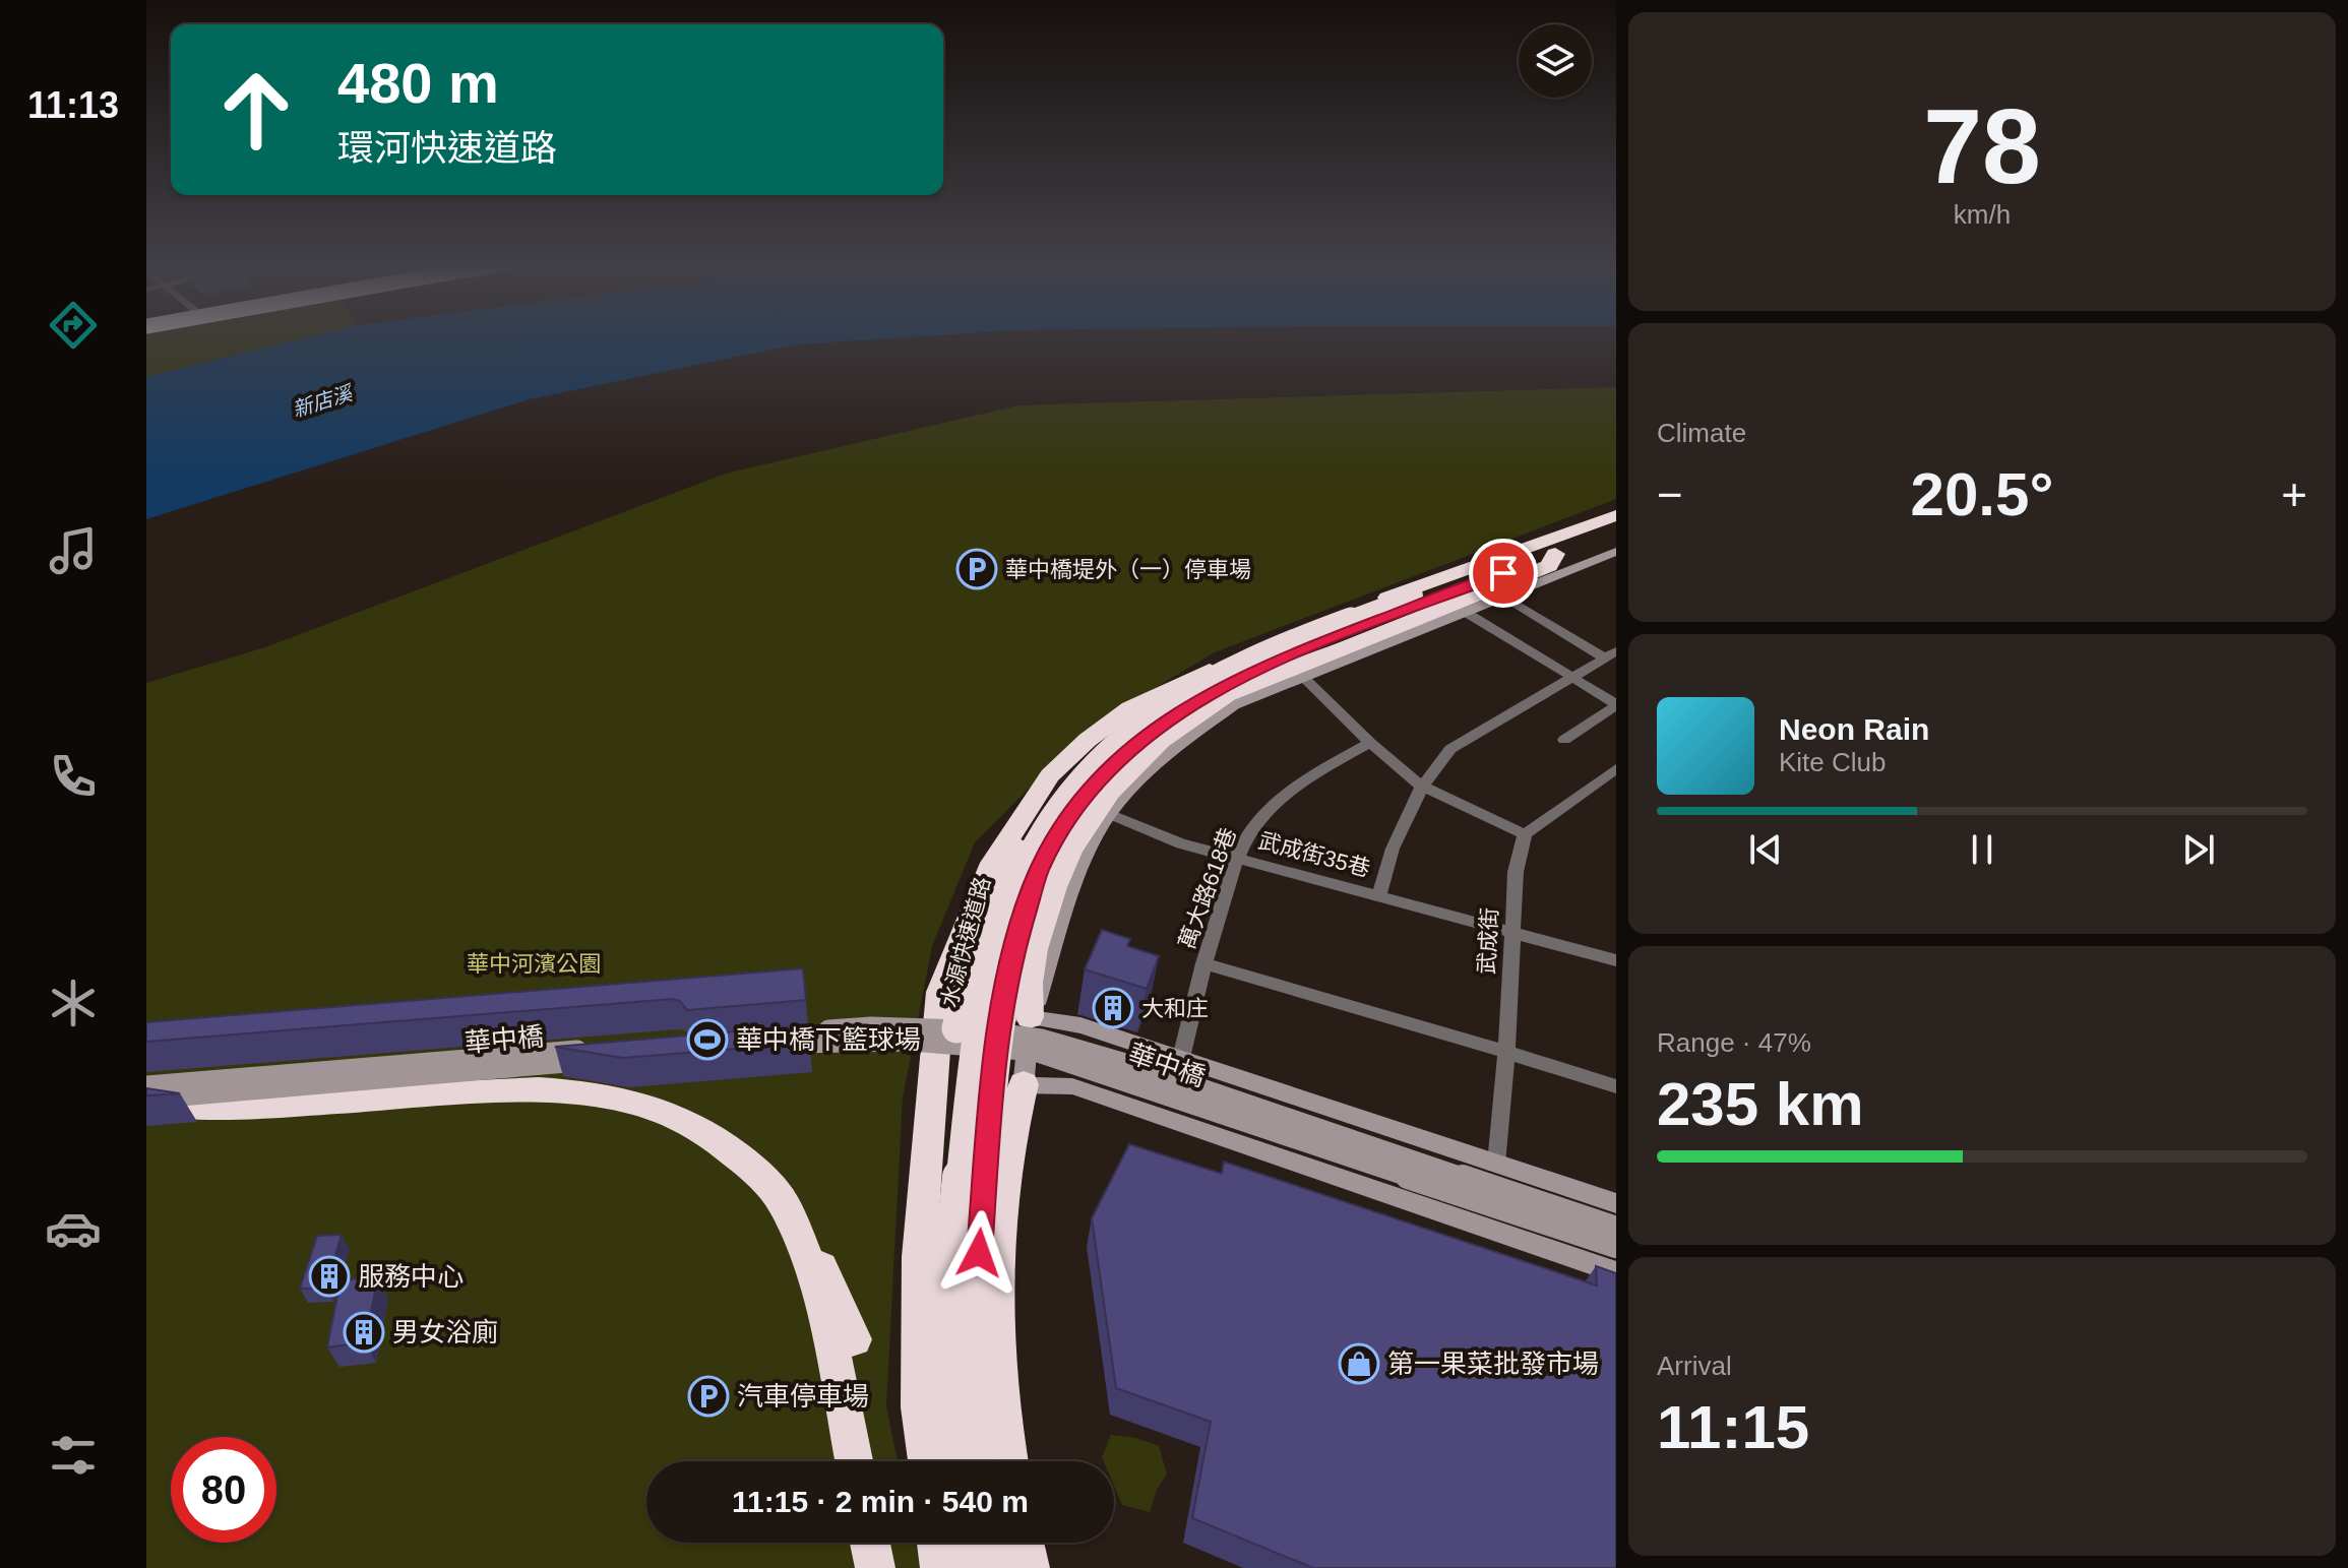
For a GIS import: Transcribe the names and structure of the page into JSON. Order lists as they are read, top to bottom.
{
  "streets": {
    "highway": ["水源快速道路"],
    "main road": ["華中橋"],
    "street": ["武成街35巷", "萬大路618巷", "武成街"]
  },
  "crossings": [
    ["武成街35巷", "萬大路618巷"],
    ["武成街35巷", "武成街"]
  ],
  "water": ["新店溪"],
  "parks": ["華中河濱公園"],
  "places": {
    "parking": ["華中橋堤外（一）停車場", "汽車停車場"],
    "building": ["大和庄", "服務中心", "男女浴廁"],
    "sports": ["華中橋下籃球場"],
    "shop": ["第一果菜批發市場"]
  },
  "page": {
    "tabs": "11:13",
    "tile": [
      ["78", "km/h"],
      "Climate",
      ["Range · 47%", "235 km"],
      ["Arrival", "11:15"]
    ],
    "turn": ["480 m", "環河快速道路"],
    "heat": ["−", "20.5°", "+"],
    "song": ["Neon Rain", "Kite Club"],
    "limit": "80",
    "trip": "11:15 · 2 min · 540 m"
  }
}
